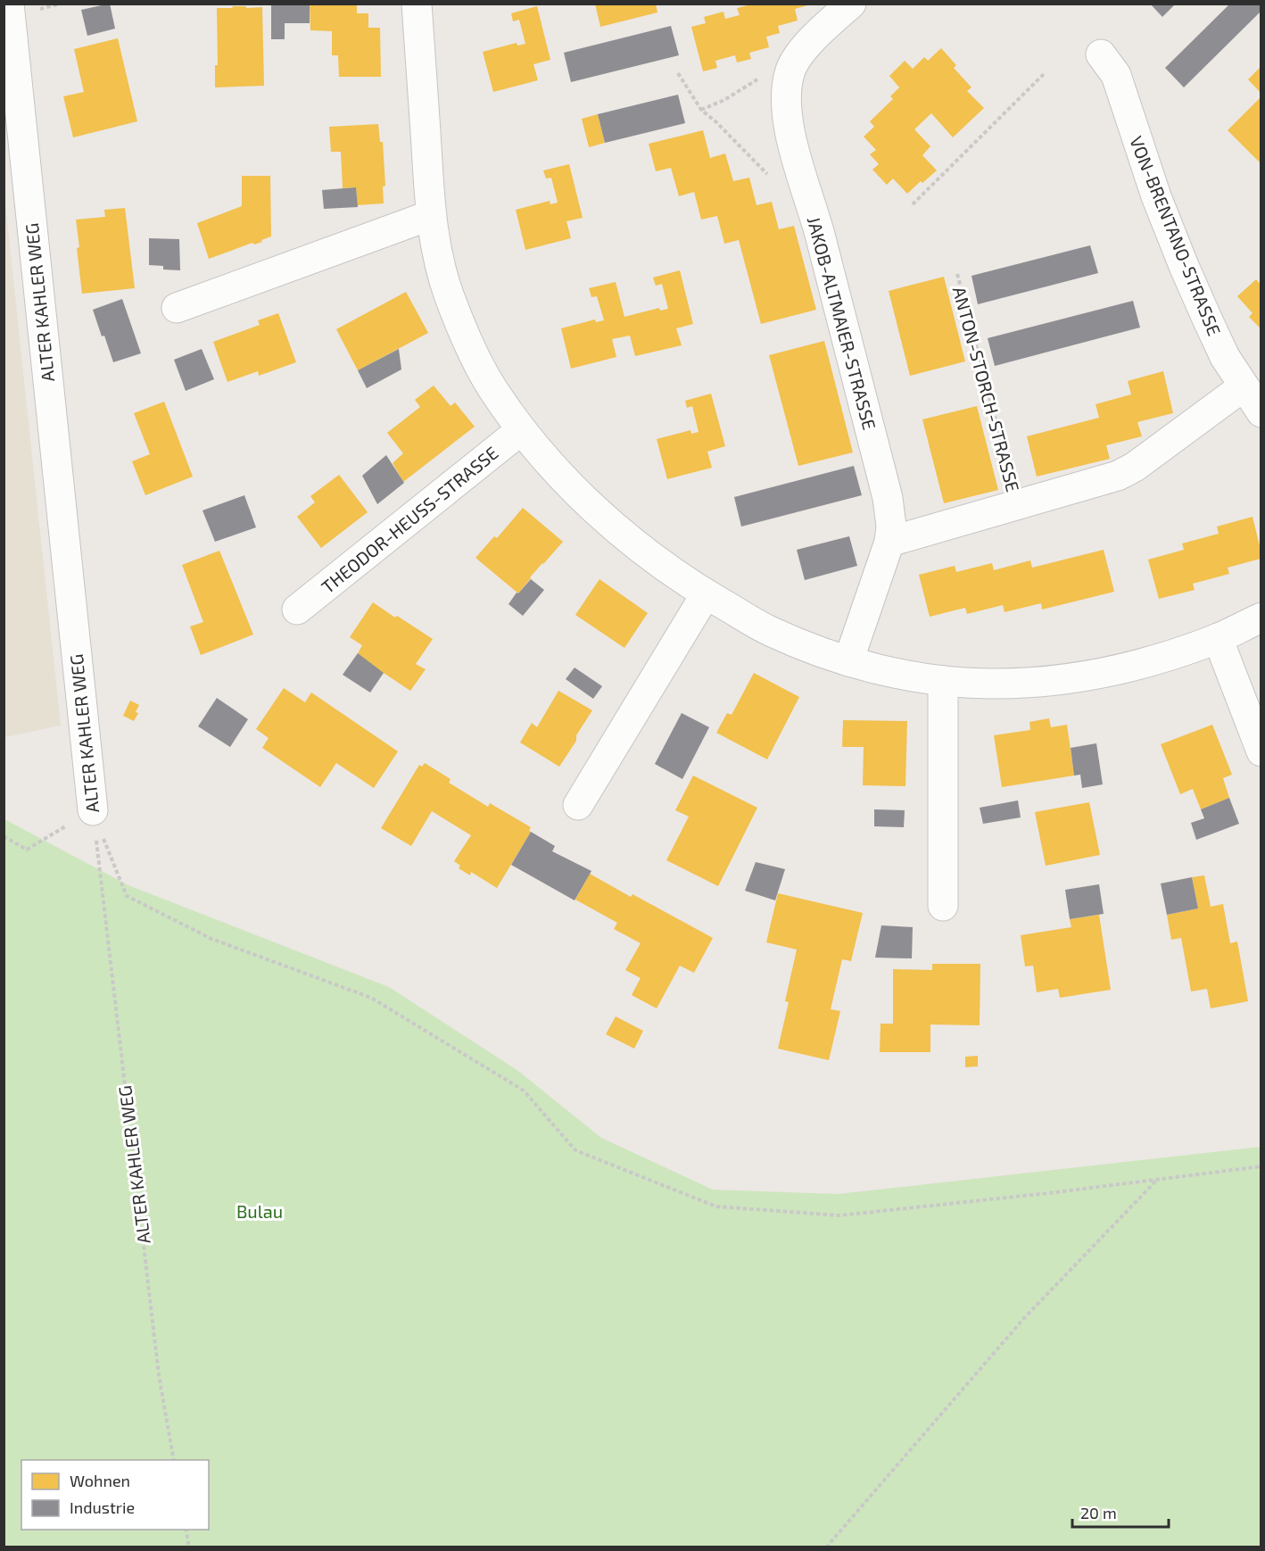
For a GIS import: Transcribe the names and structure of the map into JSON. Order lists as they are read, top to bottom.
{
  "streets": {
    "street": [
      "VON-BRENTANO-STRASSE",
      "ALTER KAHLER WEG",
      "JAKOB-ALTMAIER-STRASSE",
      "ANTON-STORCH-STRASSE",
      "THEODOR-HEUSS-STRASSE"
    ]
  },
  "crossings": [
    ["VON-BRENTANO-STRASSE", "ANTON-STORCH-STRASSE"],
    ["JAKOB-ALTMAIER-STRASSE", "ANTON-STORCH-STRASSE"]
  ],
  "parks": ["Bulau"],
  "legend": ["Wohnen", "Industrie"],
  "scale_bar": "20 m"
}
